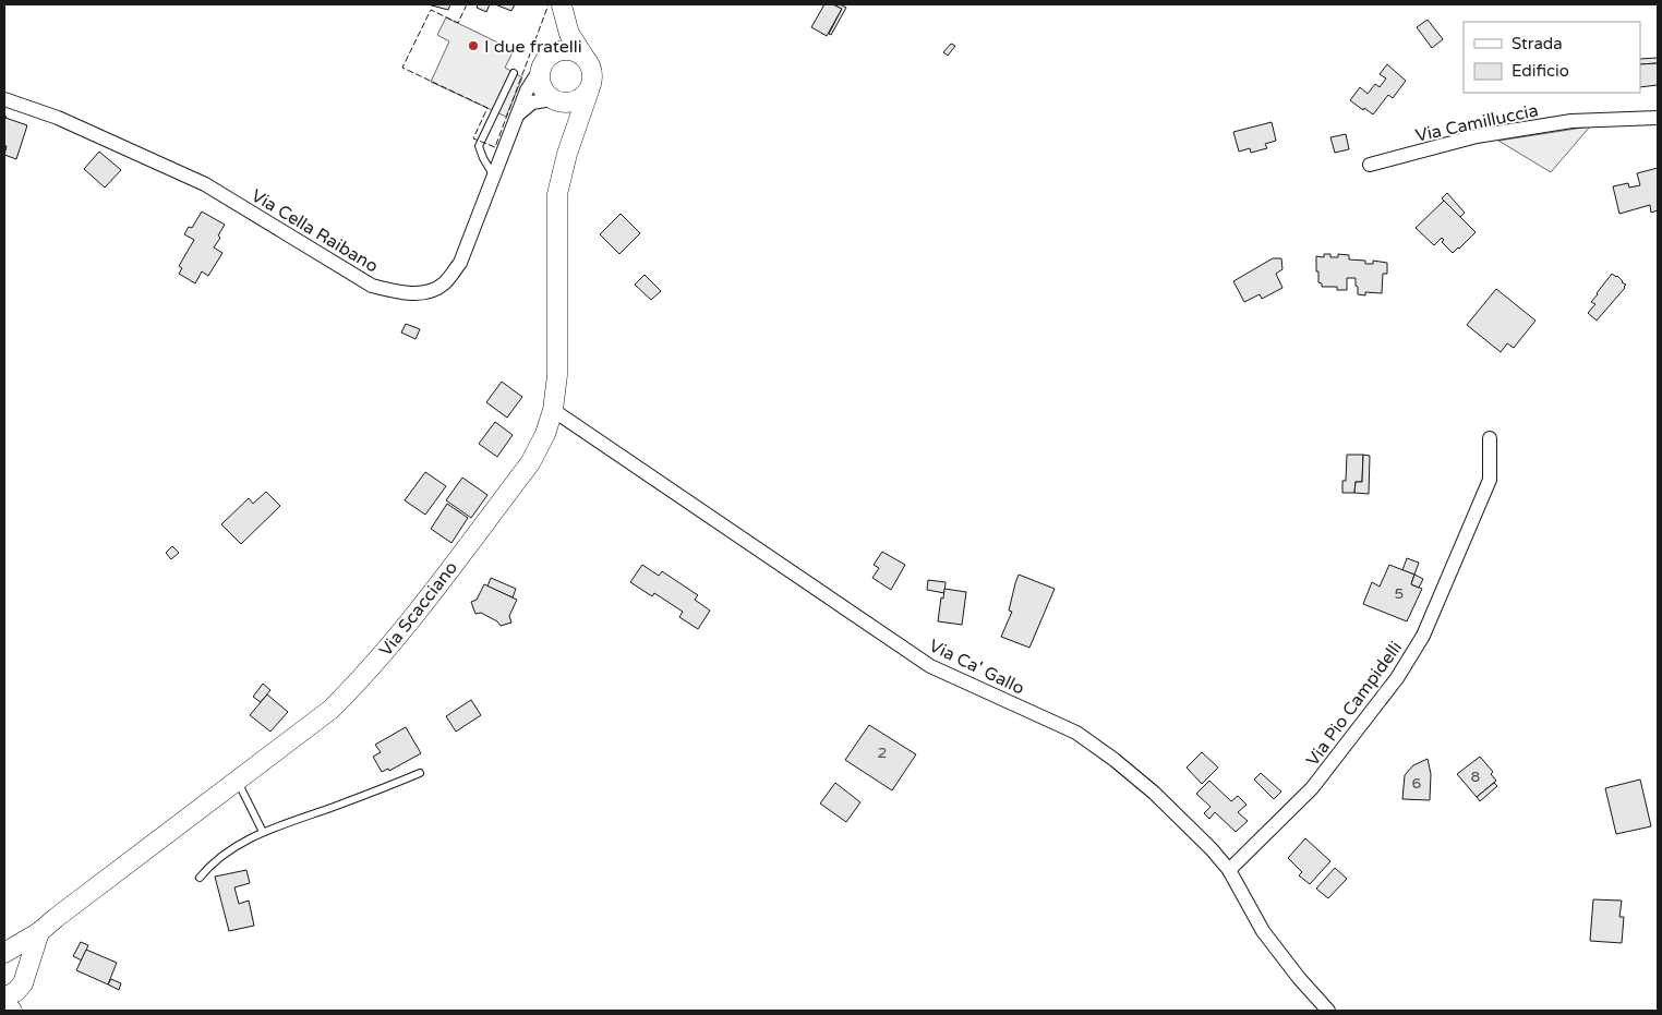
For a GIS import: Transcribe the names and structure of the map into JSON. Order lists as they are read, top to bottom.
{
  "streets": {
    "street": [
      "Via Camilluccia",
      "Via Cella Raibano",
      "Via Scacciano",
      "Via Ca' Gallo",
      "Via Pio Campidelli"
    ]
  },
  "crossings": [
    ["Via Cella Raibano", "Via Scacciano"],
    ["Via Scacciano", "Via Ca' Gallo"],
    ["Via Ca' Gallo", "Via Pio Campidelli"]
  ],
  "places": ["I due fratelli"],
  "house_numbers": [
    "5",
    "2",
    "8",
    "6"
  ],
  "legend": ["Strada", "Edificio"]
}
